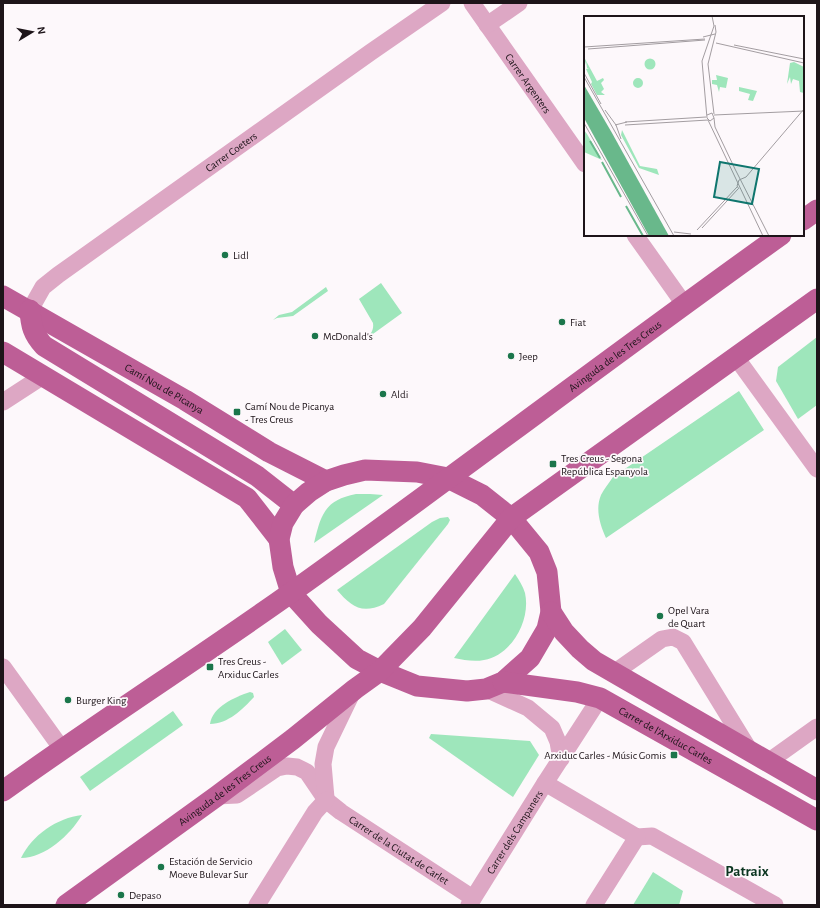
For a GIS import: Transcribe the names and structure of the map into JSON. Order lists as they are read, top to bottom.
{
  "streets": {
    "main road": ["Avinguda de les Tres Creus", "Camí Nou de Picanya", "Carrer de l'Arxiduc Carles"],
    "street": [
      "Carrer Argenters",
      "Carrer Coeters",
      "Carrer dels Campaners",
      "Carrer de la Ciutat de Carlet"
    ]
  },
  "crossings": [
    ["Carrer Coeters", "Camí Nou de Picanya"],
    ["Avinguda de les Tres Creus", "Carrer de la Ciutat de Carlet"],
    ["Carrer de l'Arxiduc Carles", "Carrer dels Campaners"],
    ["Carrer dels Campaners", "Carrer de la Ciutat de Carlet"]
  ],
  "districts": ["Patraix"],
  "places": {
    "other": [
      "Lidl",
      "Fiat",
      "McDonald's",
      "Jeep",
      "Aldi",
      "Opel Vara de Quart",
      "Burger King",
      "Estación de Servicio Moeve Bulevar Sur",
      "Depaso"
    ],
    "transit": [
      "Camí Nou de Picanya - Tres Creus",
      "Tres Creus - Segona República Espanyola",
      "Tres Creus - Arxiduc Carles",
      "Arxiduc Carles - Músic Gomis"
    ]
  },
  "north": "right"
}
